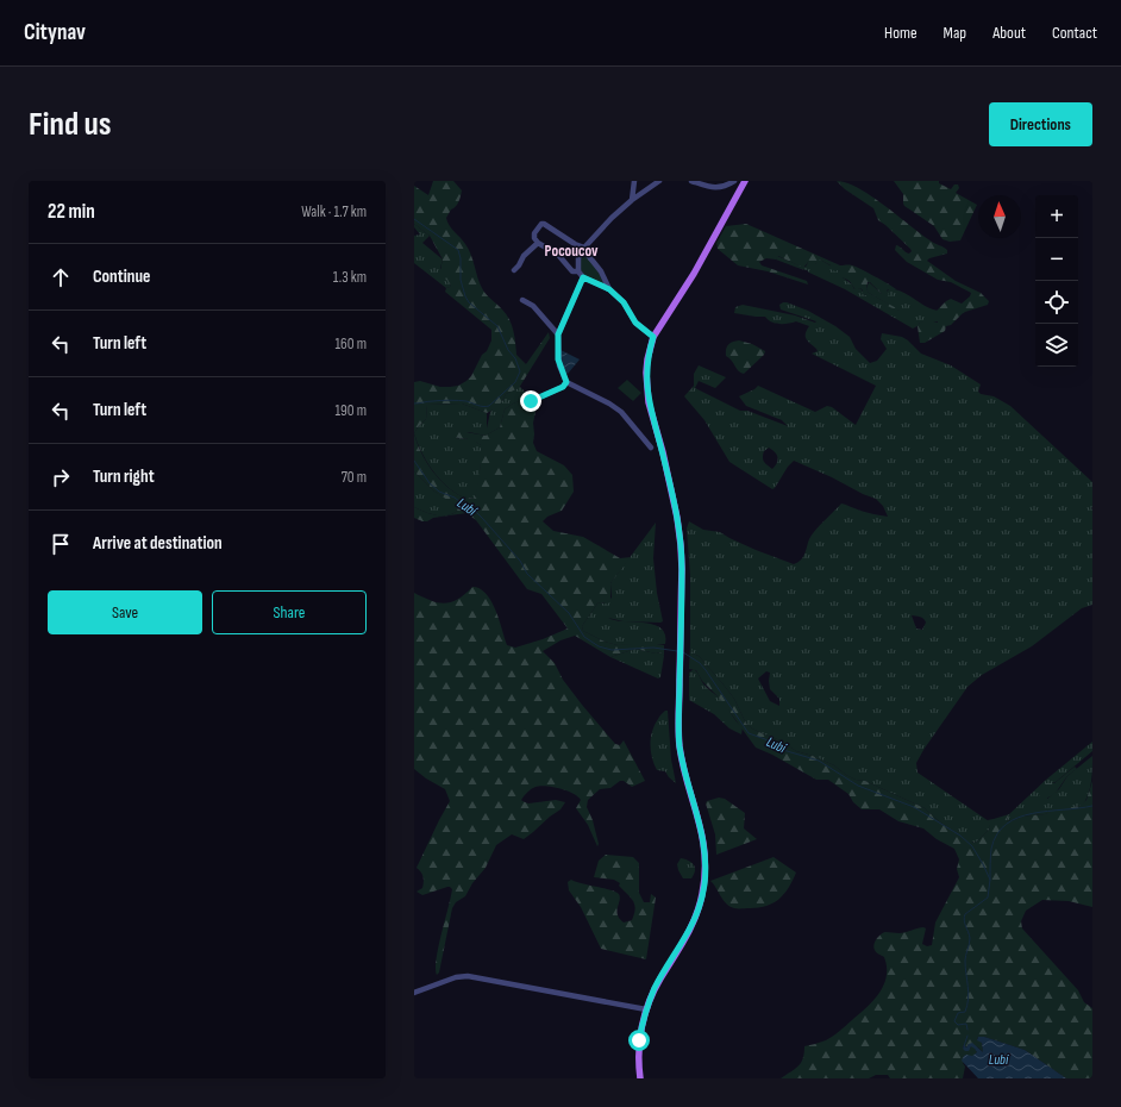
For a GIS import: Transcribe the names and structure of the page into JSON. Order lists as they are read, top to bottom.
{
  "districts": ["Pocoucov"],
  "water": ["Lubí"],
  "north": "top",
  "page": {
    "header": "Citynav",
    "nav": [
      "Home",
      "Map",
      "About",
      "Contact"
    ],
    "buttons": [
      "Directions",
      ["Save", "Share"]
    ],
    "title": "Find us",
    "heading": ["22 min", "Walk · 1.7 km"],
    "map_buttons": ["+", "−"],
    "list": [
      ["Continue", "1.3 km"],
      ["Turn left", "160 m"],
      ["Turn left", "190 m"],
      ["Turn right", "70 m"],
      "Arrive at destination"
    ]
  }
}
